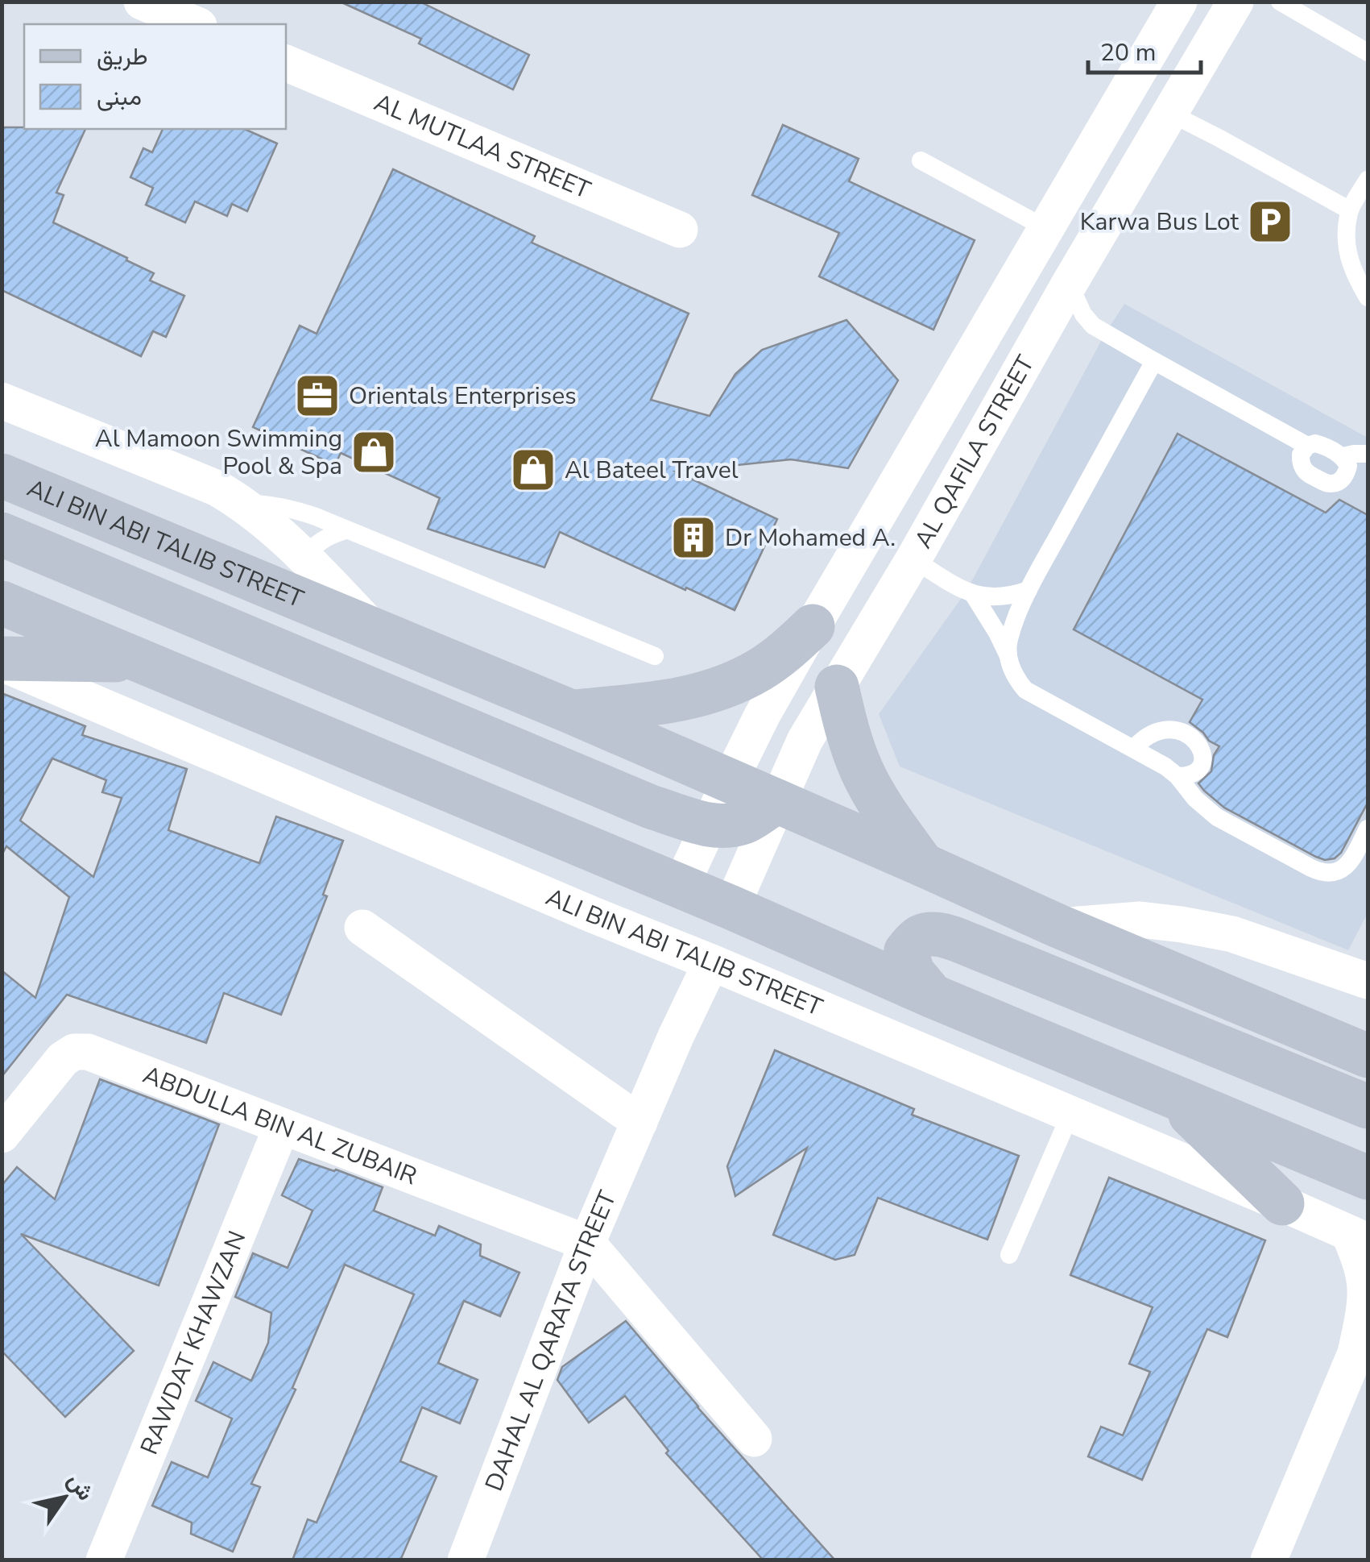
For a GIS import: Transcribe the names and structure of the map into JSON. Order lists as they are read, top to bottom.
{
  "streets": {
    "main road": ["ALI BIN ABI TALIB STREET"],
    "street": [
      "AL MUTLAA STREET",
      "AL QAFILA STREET",
      "ABDULLA BIN AL ZUBAIR",
      "DAHAL AL QARATA STREET",
      "RAWDAT KHAWZAN"
    ]
  },
  "crossings": [
    ["AL QAFILA STREET", "ALI BIN ABI TALIB STREET"],
    ["ALI BIN ABI TALIB STREET", "DAHAL AL QARATA STREET"],
    ["ABDULLA BIN AL ZUBAIR", "DAHAL AL QARATA STREET"],
    ["ABDULLA BIN AL ZUBAIR", "RAWDAT KHAWZAN"]
  ],
  "places": {
    "parking": ["Karwa Bus Lot"],
    "office": ["Orientals Enterprises"],
    "shop": ["Al Mamoon Swimming Pool & Spa", "Al Bateel Travel"],
    "building": ["Dr Mohamed A."]
  },
  "legend": ["طريق", "مبنى"],
  "scale_bar": "20 m",
  "north": "top right"
}
